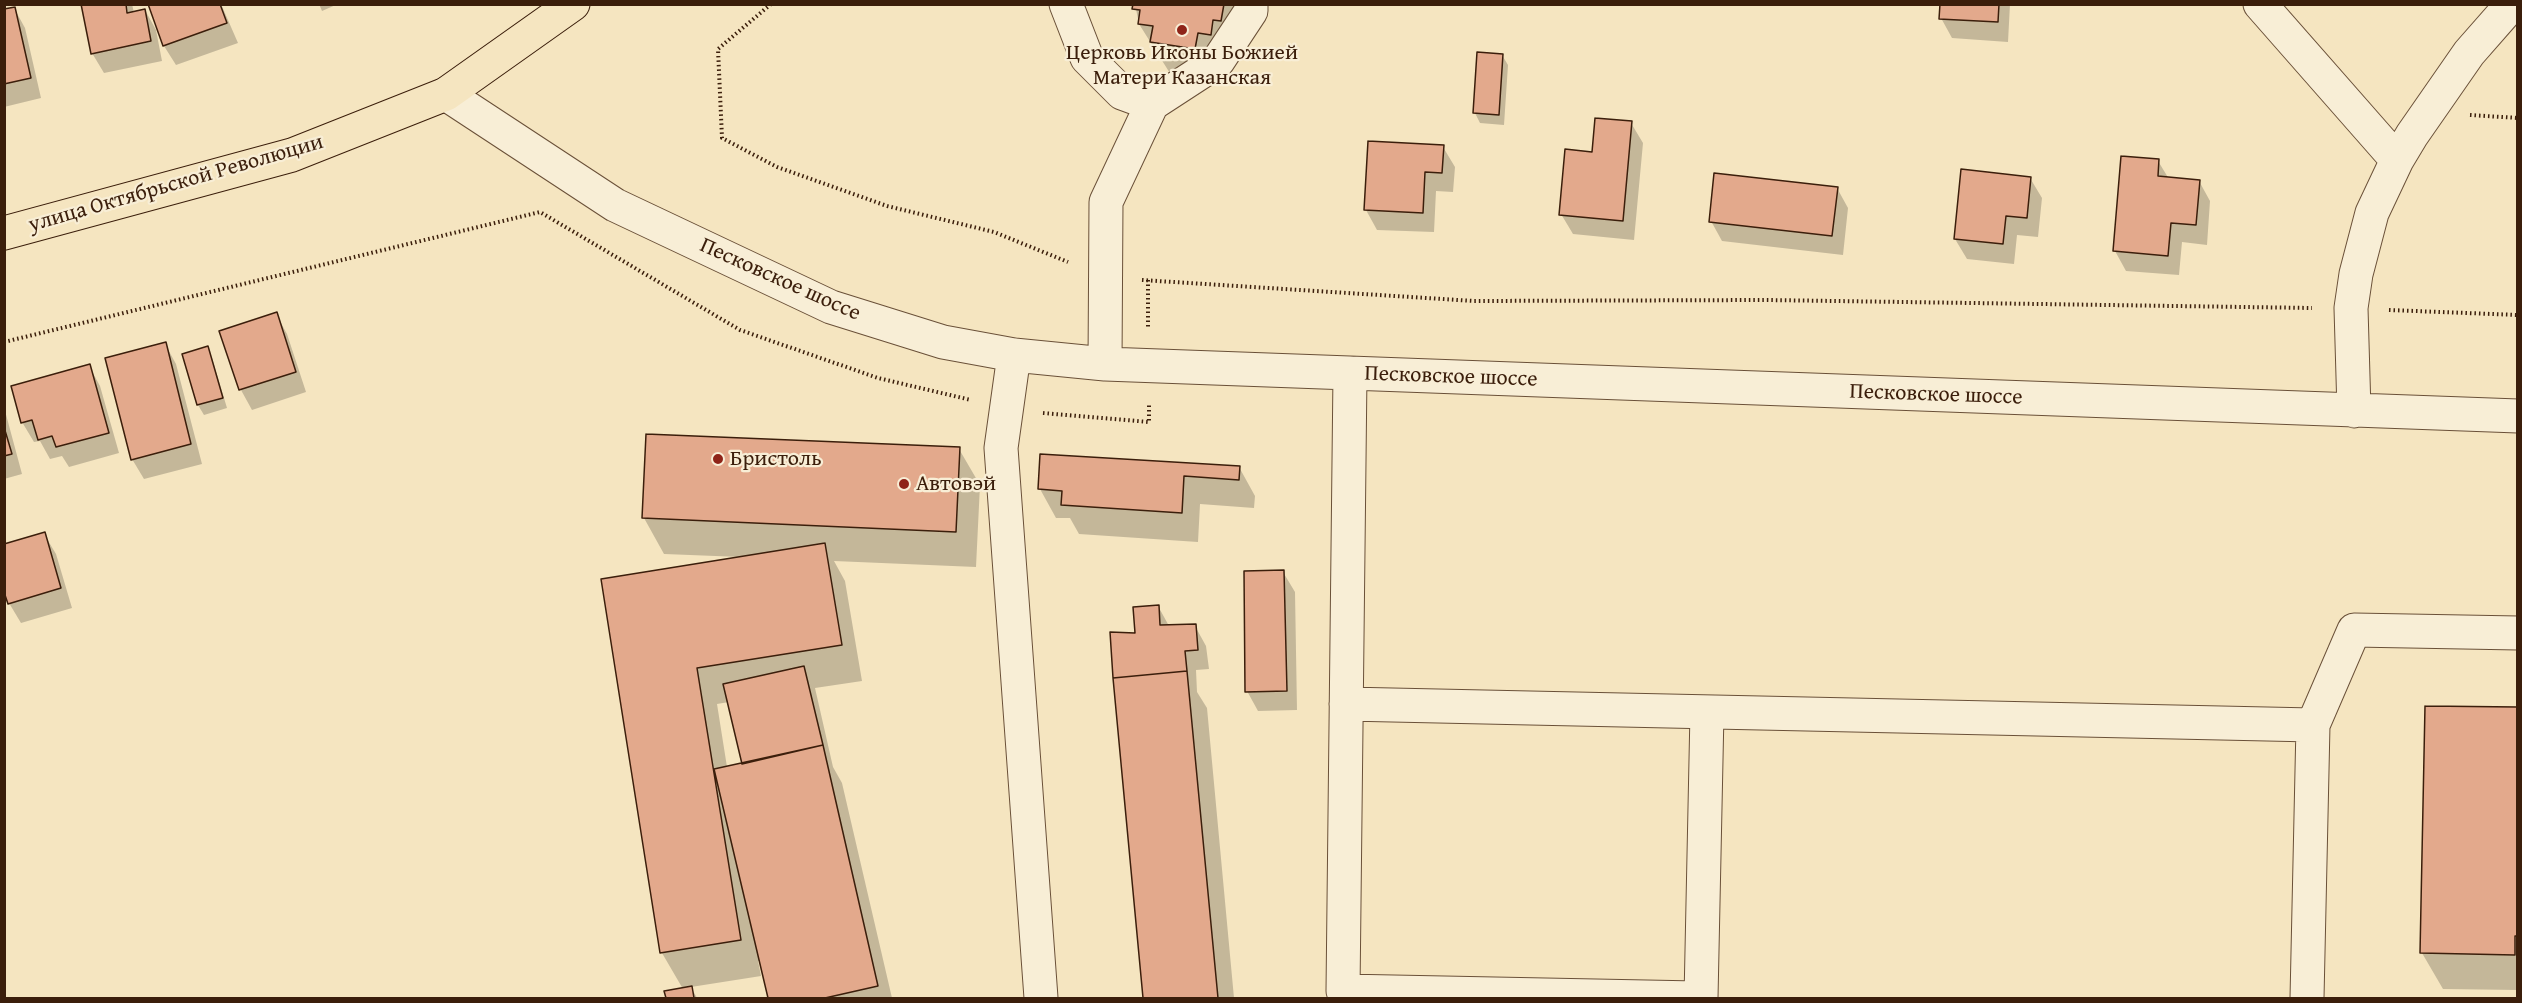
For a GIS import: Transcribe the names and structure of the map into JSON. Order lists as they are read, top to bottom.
{
  "streets": {
    "main road": ["улица Октябрьской Революции"],
    "street": ["Песковское шоссе"]
  },
  "crossings": [
    ["улица Октябрьской Революции", "Песковское шоссе"]
  ],
  "places": ["Церковь Иконы Божией Матери Казанская", "Бристоль", "Автовэй"]
}
